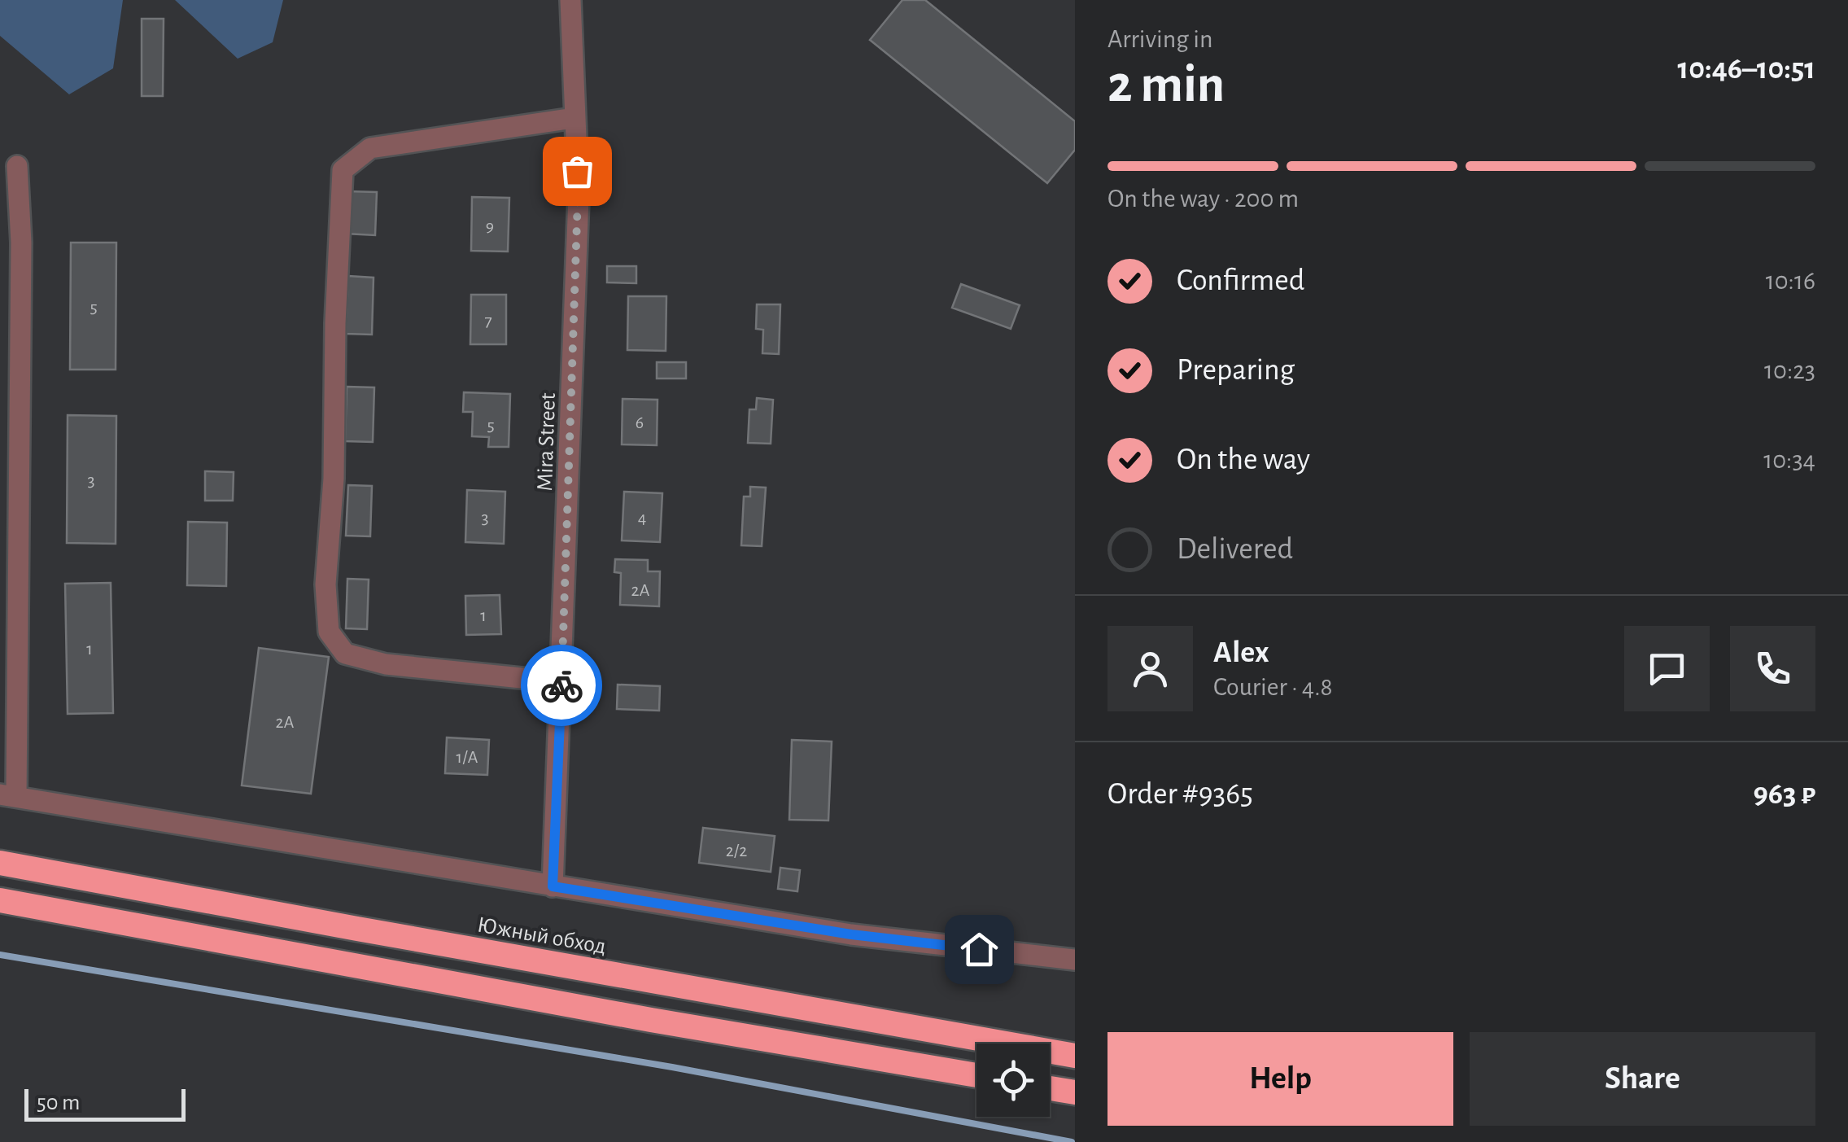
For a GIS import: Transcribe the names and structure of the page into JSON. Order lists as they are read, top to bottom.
{
  "streets": {
    "highway": ["Южный обход"],
    "street": ["Mira Street"]
  },
  "house_numbers": [
    "9",
    "5",
    "7",
    "6",
    "5",
    "3",
    "3",
    "4",
    "2А",
    "1",
    "1",
    "2А",
    "1/А",
    "2/2"
  ],
  "scale_bar": "50 m",
  "page": {
    "heading": ["2 min", "Arriving in", "10:46–10:51"],
    "panel": [
      "Alex",
      "Courier · 4.8",
      "Order #9365",
      "963 ₽"
    ],
    "bar": "On the way · 200 m",
    "list": [
      ["Confirmed", "10:16"],
      ["Preparing", "10:23"],
      ["On the way", "10:34"],
      "Delivered"
    ],
    "buttons": ["Help", "Share"],
    "scale": "50 m"
  }
}
